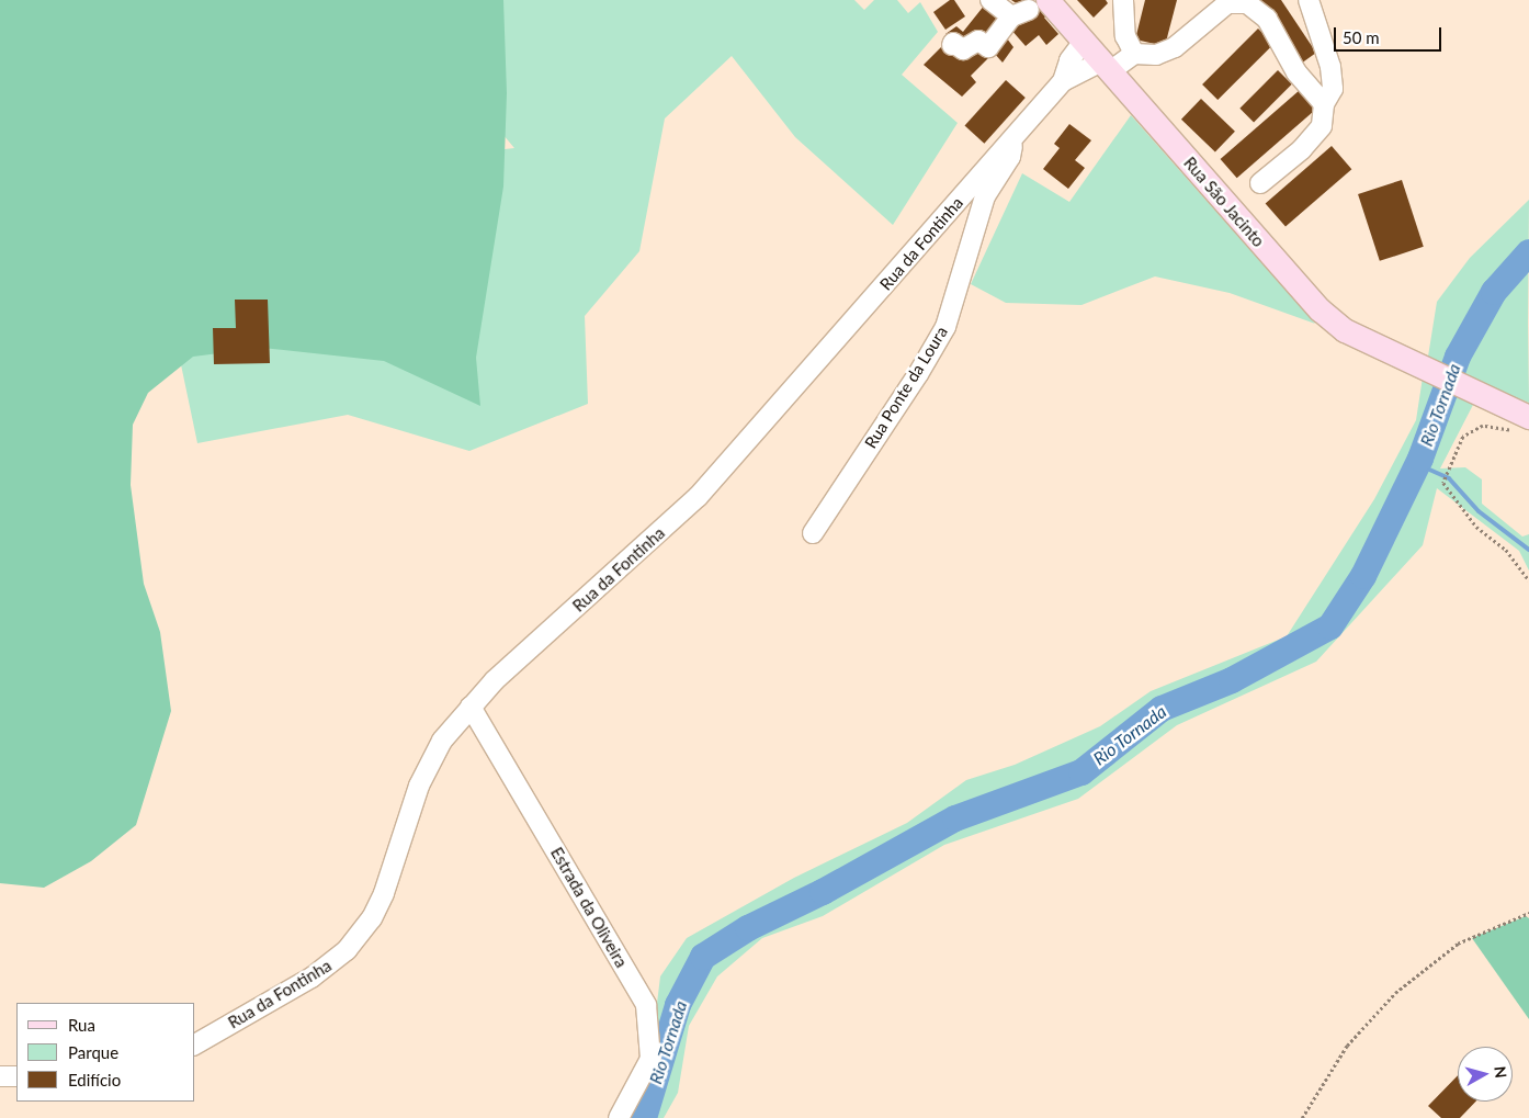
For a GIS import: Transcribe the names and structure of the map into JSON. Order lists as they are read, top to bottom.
{
  "streets": {
    "main road": ["Rua São Jacinto"],
    "street": ["Rua da Fontinha", "Rua Ponte da Loura", "Estrada da Oliveira"]
  },
  "crossings": [
    ["Rua São Jacinto", "Rua da Fontinha"],
    ["Rua da Fontinha", "Rua Ponte da Loura"],
    ["Rua da Fontinha", "Estrada da Oliveira"]
  ],
  "water": ["Rio Tornada"],
  "legend": ["Rua", "Parque", "Edifício"],
  "scale_bar": "50 m",
  "north": "right"
}
